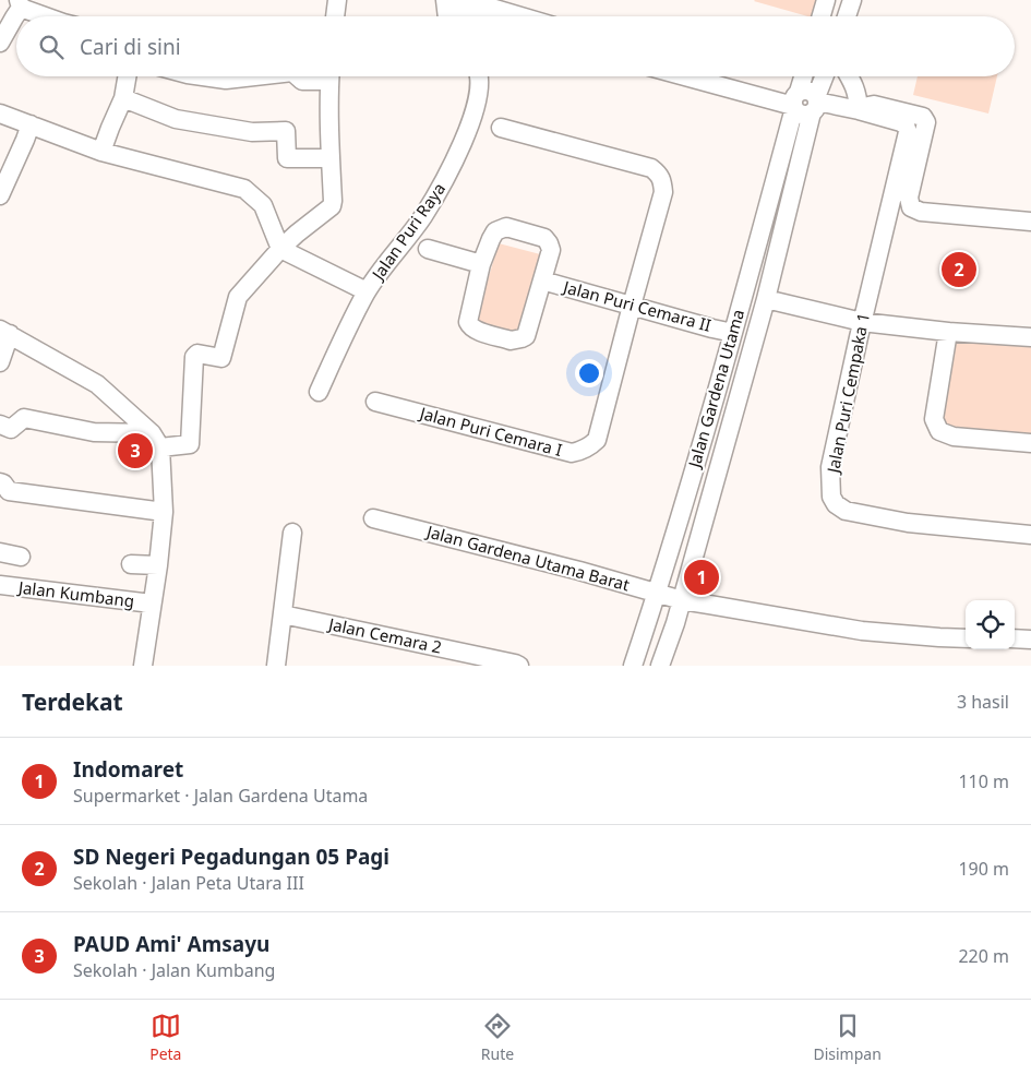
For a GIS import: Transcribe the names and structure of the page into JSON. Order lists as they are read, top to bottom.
{
  "streets": {
    "street": [
      "Jalan Puri Raya",
      "Jalan Puri Cemara II",
      "Jalan Gardena Utama",
      "Jalan Puri Cempaka 1",
      "Jalan Puri Cemara I",
      "Jalan Gardena Utama Barat",
      "Jalan Kumbang",
      "Jalan Cemara 2"
    ]
  },
  "crossings": [
    ["Jalan Puri Cemara II", "Jalan Gardena Utama"],
    ["Jalan Puri Cemara II", "Jalan Puri Cemara I"],
    ["Jalan Gardena Utama", "Jalan Gardena Utama Barat"]
  ],
  "page": {
    "search": "Cari di sini",
    "pins": ["2", "3", "1"],
    "heading": ["Terdekat", "3 hasil"],
    "list": [
      {
        "mark": "1",
        "name": "Indomaret",
        "note": "Supermarket · Jalan Gardena Utama",
        "value": "110 m"
      },
      {
        "mark": "2",
        "name": "SD Negeri Pegadungan 05 Pagi",
        "note": "Sekolah · Jalan Peta Utara III",
        "value": "190 m"
      },
      {
        "mark": "3",
        "name": "PAUD Ami' Amsayu",
        "note": "Sekolah · Jalan Kumbang",
        "value": "220 m"
      }
    ],
    "nav": ["Peta", "Rute", "Disimpan"]
  }
}
